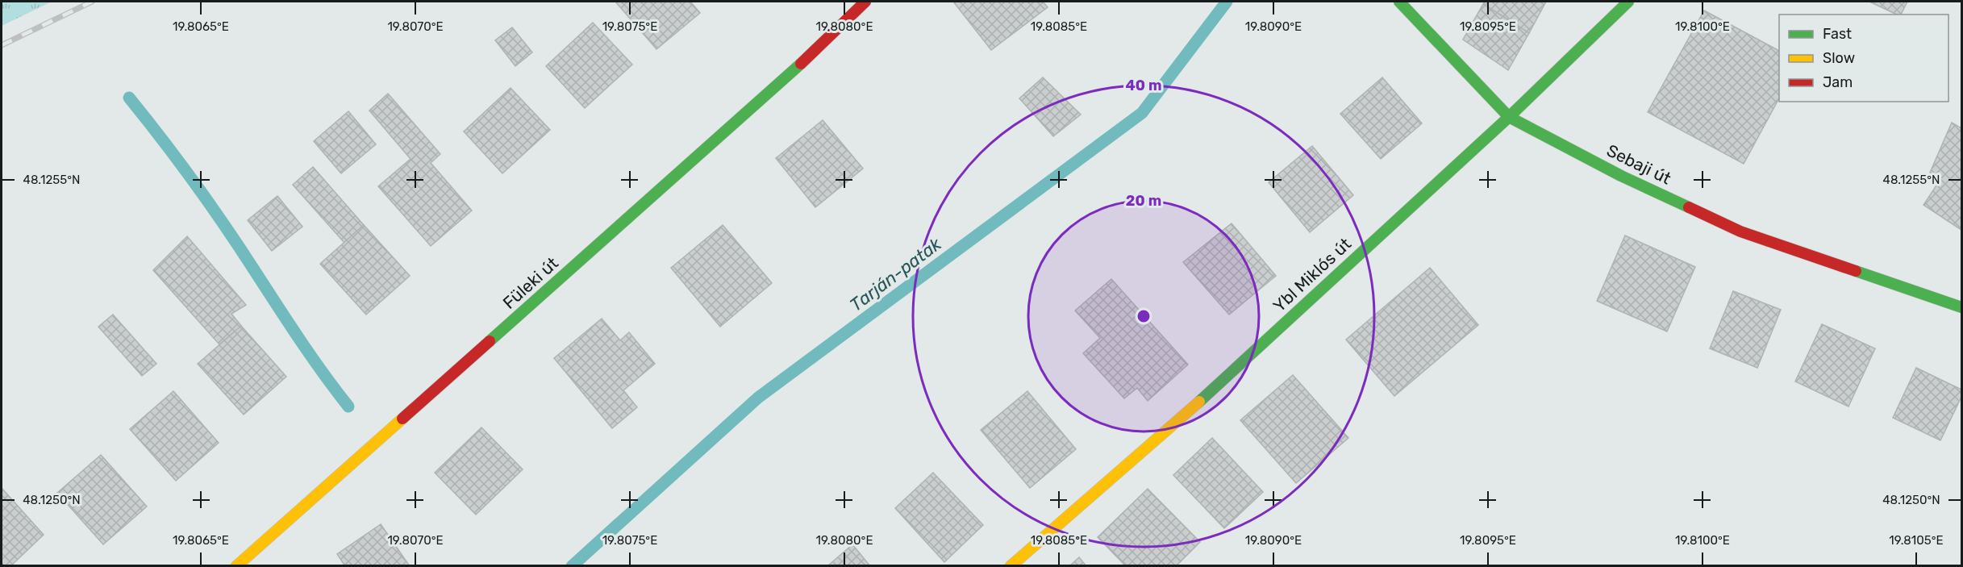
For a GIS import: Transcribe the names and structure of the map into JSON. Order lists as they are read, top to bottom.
{
  "streets": {
    "street": ["Sebaji út", "Ybl Miklós út", "Füleki út"]
  },
  "crossings": [
    ["Sebaji út", "Ybl Miklós út"]
  ],
  "water": ["Tarján-patak"],
  "legend": ["Fast", "Slow", "Jam"],
  "coordinates": [
    "19.8065°E",
    "19.8070°E",
    "19.8075°E",
    "19.8080°E",
    "19.8085°E",
    "19.8090°E",
    "19.8095°E",
    "19.8100°E",
    "48.1255°N",
    "48.1250°N",
    "19.8105°E"
  ],
  "rings": ["40 m", "20 m"]
}
